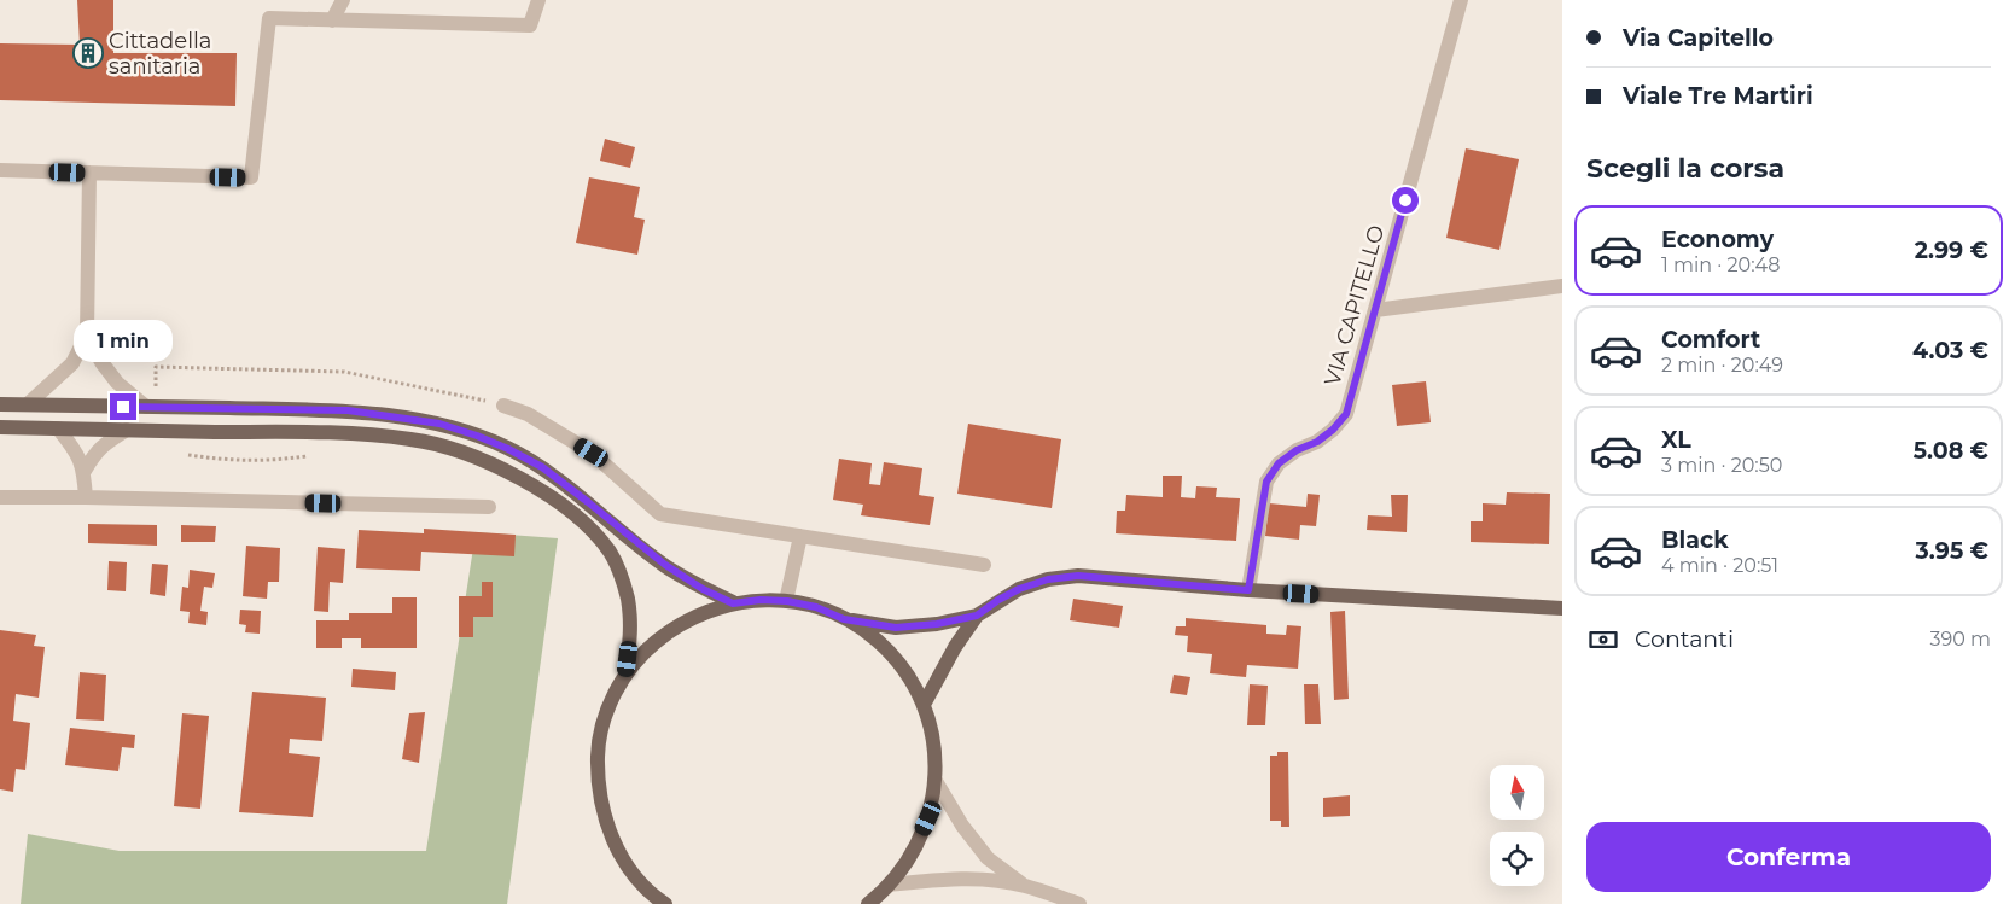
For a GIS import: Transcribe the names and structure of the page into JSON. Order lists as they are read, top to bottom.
{
  "streets": {
    "street": ["VIA CAPITELLO"]
  },
  "places": {
    "building": ["Cittadella sanitaria"]
  },
  "north": "top",
  "page": {
    "banner": ["Via Capitello", "Viale Tre Martiri"],
    "heading": "Scegli la corsa",
    "list": [
      {
        "name": "Economy",
        "note": "1 min · 20:48",
        "value": "2.99 €"
      },
      {
        "name": "Comfort",
        "note": "2 min · 20:49",
        "value": "4.03 €"
      },
      {
        "name": "XL",
        "note": "3 min · 20:50",
        "value": "5.08 €"
      },
      {
        "name": "Black",
        "note": "4 min · 20:51",
        "value": "3.95 €"
      }
    ],
    "bubble": "1 min",
    "pay": ["Contanti", "390 m"],
    "buttons": "Conferma"
  }
}
